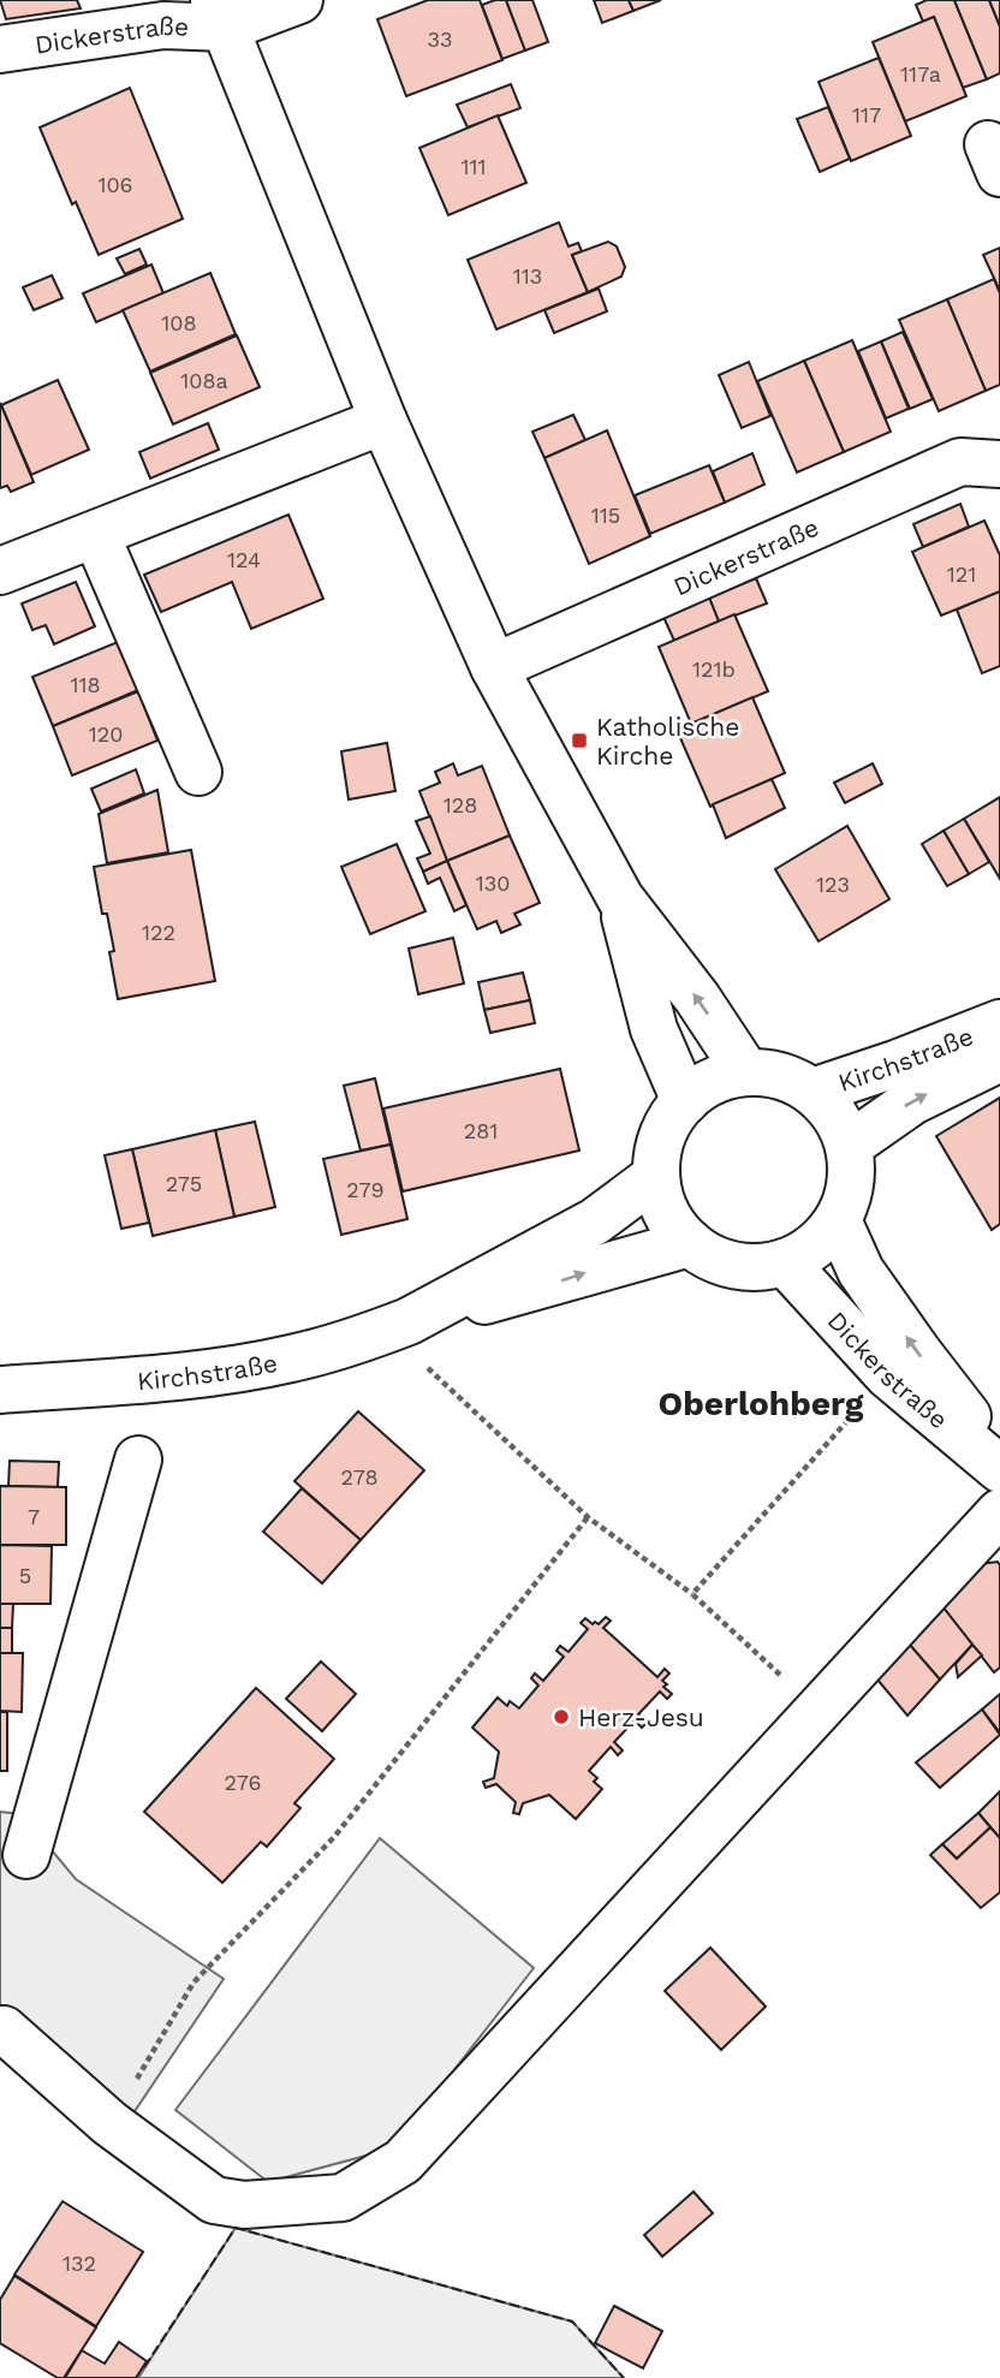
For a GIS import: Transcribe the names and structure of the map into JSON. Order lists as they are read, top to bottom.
{
  "streets": {
    "street": ["Dickerstraße", "Kirchstraße"]
  },
  "crossings": [
    ["Dickerstraße", "Kirchstraße"]
  ],
  "districts": ["Oberlohberg"],
  "places": {
    "transit": ["Katholische Kirche"],
    "other": ["Herz-Jesu"]
  },
  "house_numbers": [
    "33",
    "117a",
    "117",
    "111",
    "106",
    "113",
    "108",
    "108a",
    "115",
    "124",
    "121",
    "121b",
    "118",
    "120",
    "128",
    "130",
    "123",
    "122",
    "281",
    "275",
    "279",
    "278",
    "7",
    "5",
    "276",
    "132"
  ]
}
